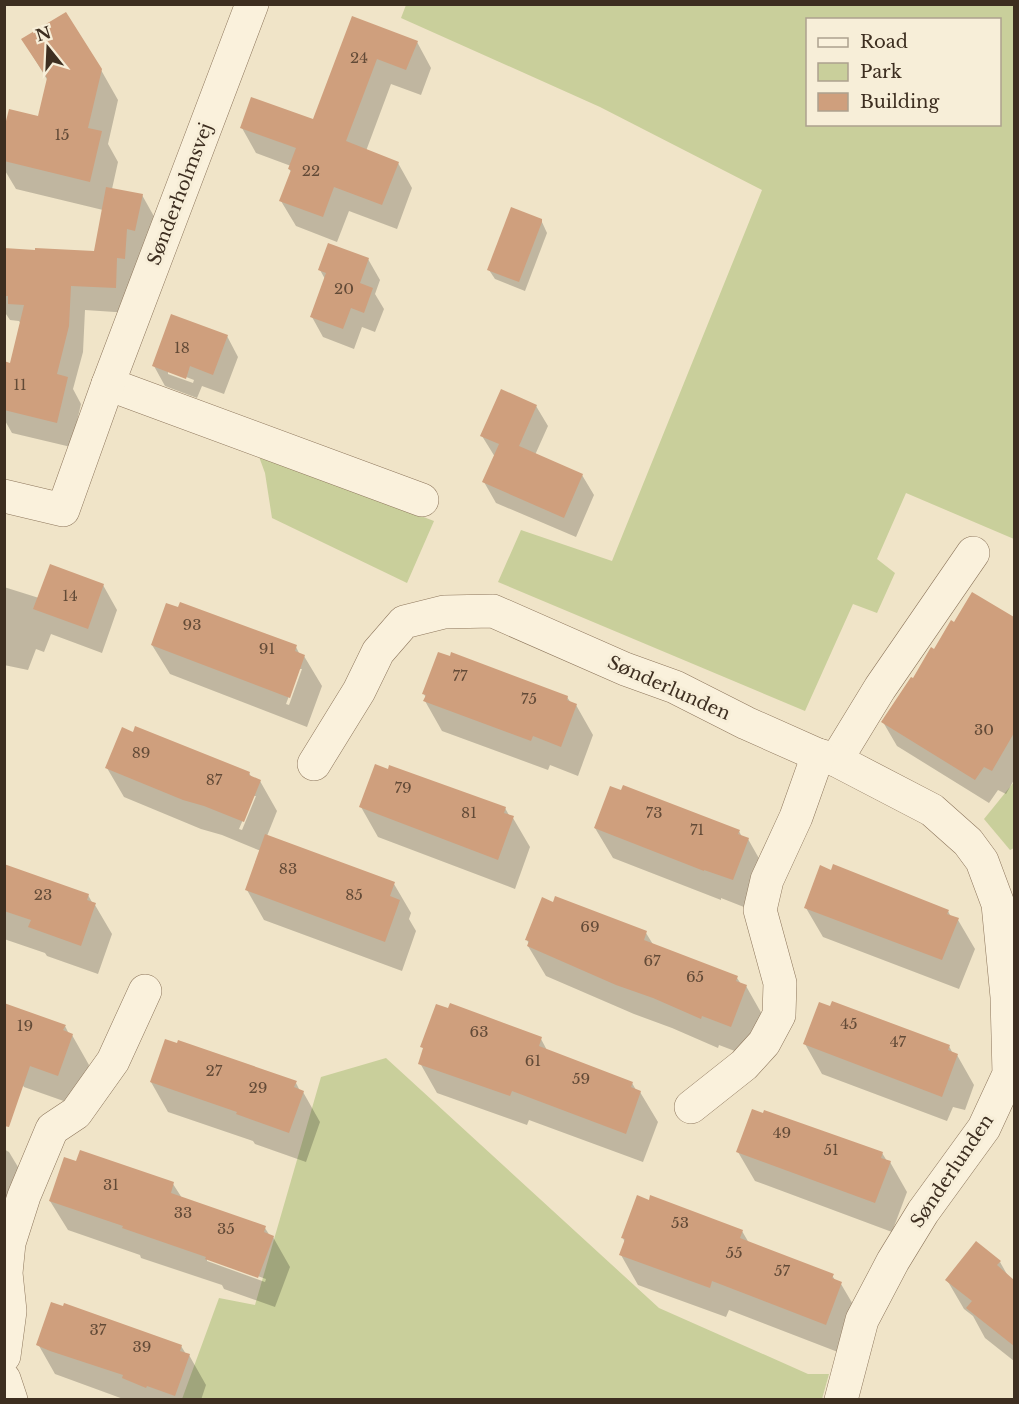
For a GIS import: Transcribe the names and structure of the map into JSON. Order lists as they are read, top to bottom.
{
  "streets": {
    "street": ["Sønderholmsvej", "Sønderlunden"]
  },
  "house_numbers": [
    "24",
    "15",
    "22",
    "20",
    "18",
    "11",
    "14",
    "93",
    "91",
    "77",
    "75",
    "30",
    "89",
    "87",
    "79",
    "81",
    "73",
    "71",
    "83",
    "23",
    "85",
    "69",
    "67",
    "65",
    "45",
    "19",
    "63",
    "47",
    "61",
    "27",
    "59",
    "29",
    "49",
    "51",
    "31",
    "33",
    "53",
    "35",
    "55",
    "57",
    "37",
    "39"
  ],
  "legend": ["Road", "Park", "Building"],
  "north": "top"
}
